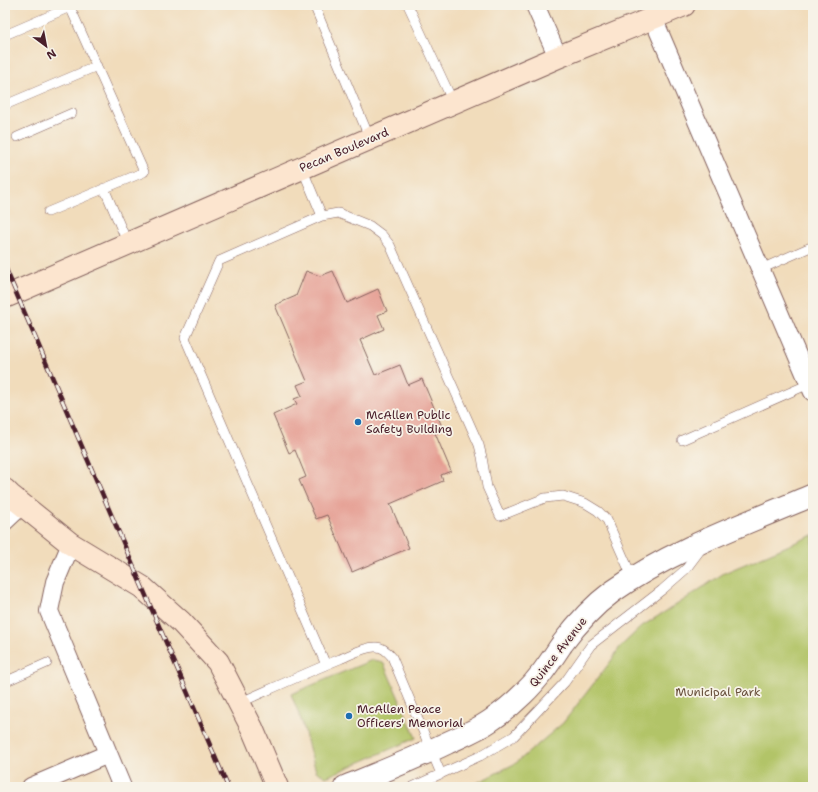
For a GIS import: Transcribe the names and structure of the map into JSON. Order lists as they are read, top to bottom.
{
  "streets": {
    "main road": ["Pecan Boulevard"],
    "street": ["Quince Avenue"]
  },
  "parks": ["Municipal Park"],
  "places": ["McAllen Public Safety Building", "McAllen Peace Officers' Memorial"],
  "north": "bottom right"
}
